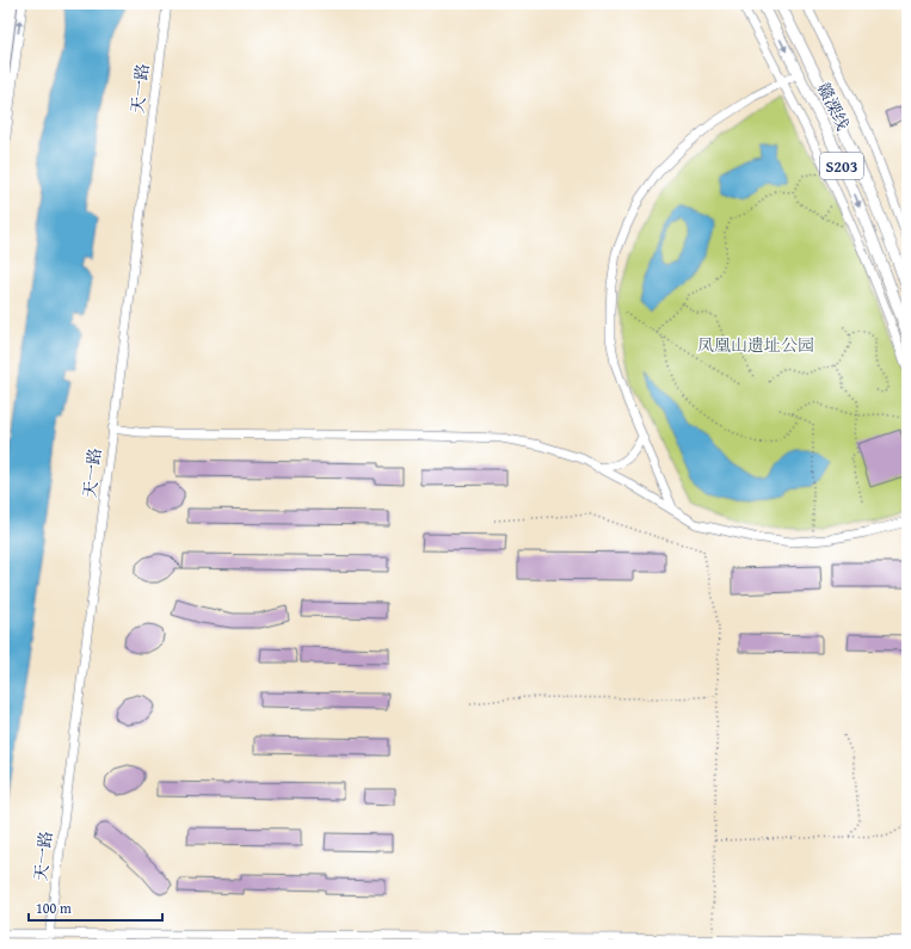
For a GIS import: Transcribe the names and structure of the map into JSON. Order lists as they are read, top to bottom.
{
  "streets": {
    "main road": ["赣溧线", "S203"],
    "street": ["天一路"]
  },
  "parks": ["凤凰山遗址公园"],
  "scale_bar": "100 m"
}
